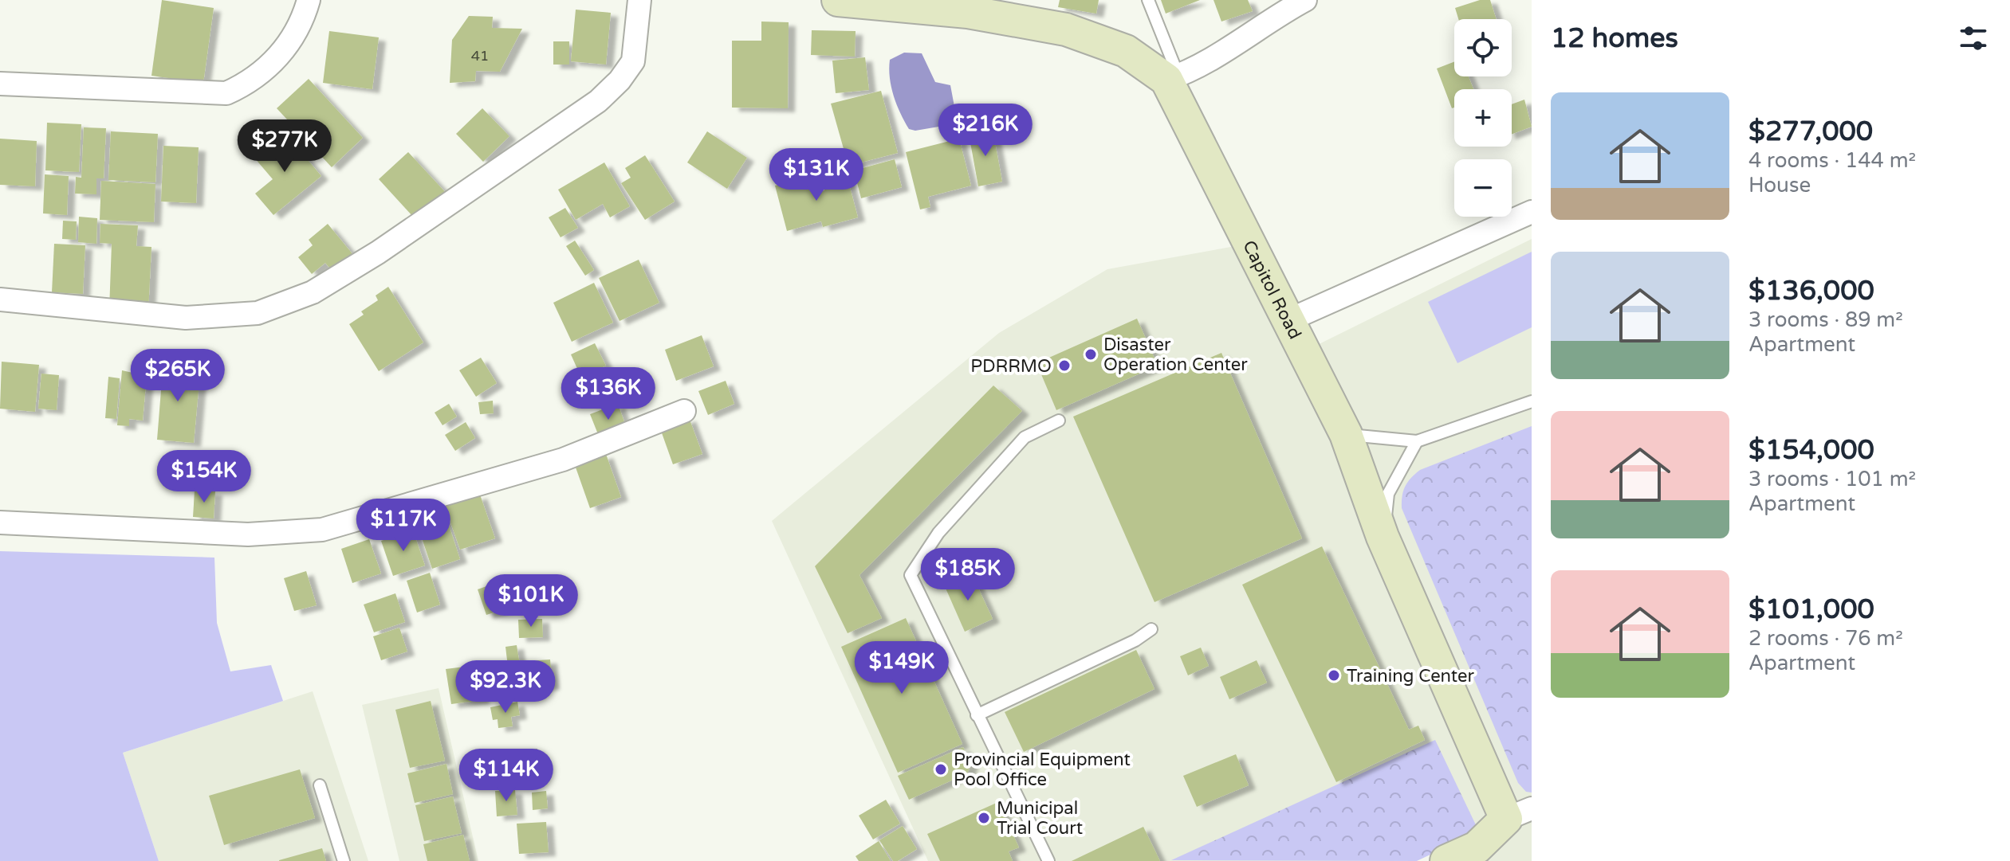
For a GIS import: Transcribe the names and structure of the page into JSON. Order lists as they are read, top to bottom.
{
  "streets": {
    "street": ["Capitol Road"]
  },
  "places": [
    "Disaster Operation Center",
    "PDRRMO",
    "Training Center",
    "Provincial Equipment Pool Office",
    "Municipal Trial Court"
  ],
  "house_numbers": ["41"],
  "page": {
    "heading": "12 homes",
    "map_buttons": ["+", "−"],
    "list": [
      {
        "name": "$277,000",
        "note": "4 rooms · 144 m² · House"
      },
      {
        "name": "$136,000",
        "note": "3 rooms · 89 m² · Apartment"
      },
      {
        "name": "$154,000",
        "note": "3 rooms · 101 m² · Apartment"
      },
      {
        "name": "$101,000",
        "note": "2 rooms · 76 m² · Apartment"
      }
    ],
    "price": [
      "$216K",
      "$277K",
      "$131K",
      "$265K",
      "$136K",
      "$154K",
      "$117K",
      "$185K",
      "$101K",
      "$149K",
      "$92.3K",
      "$114K"
    ]
  }
}
